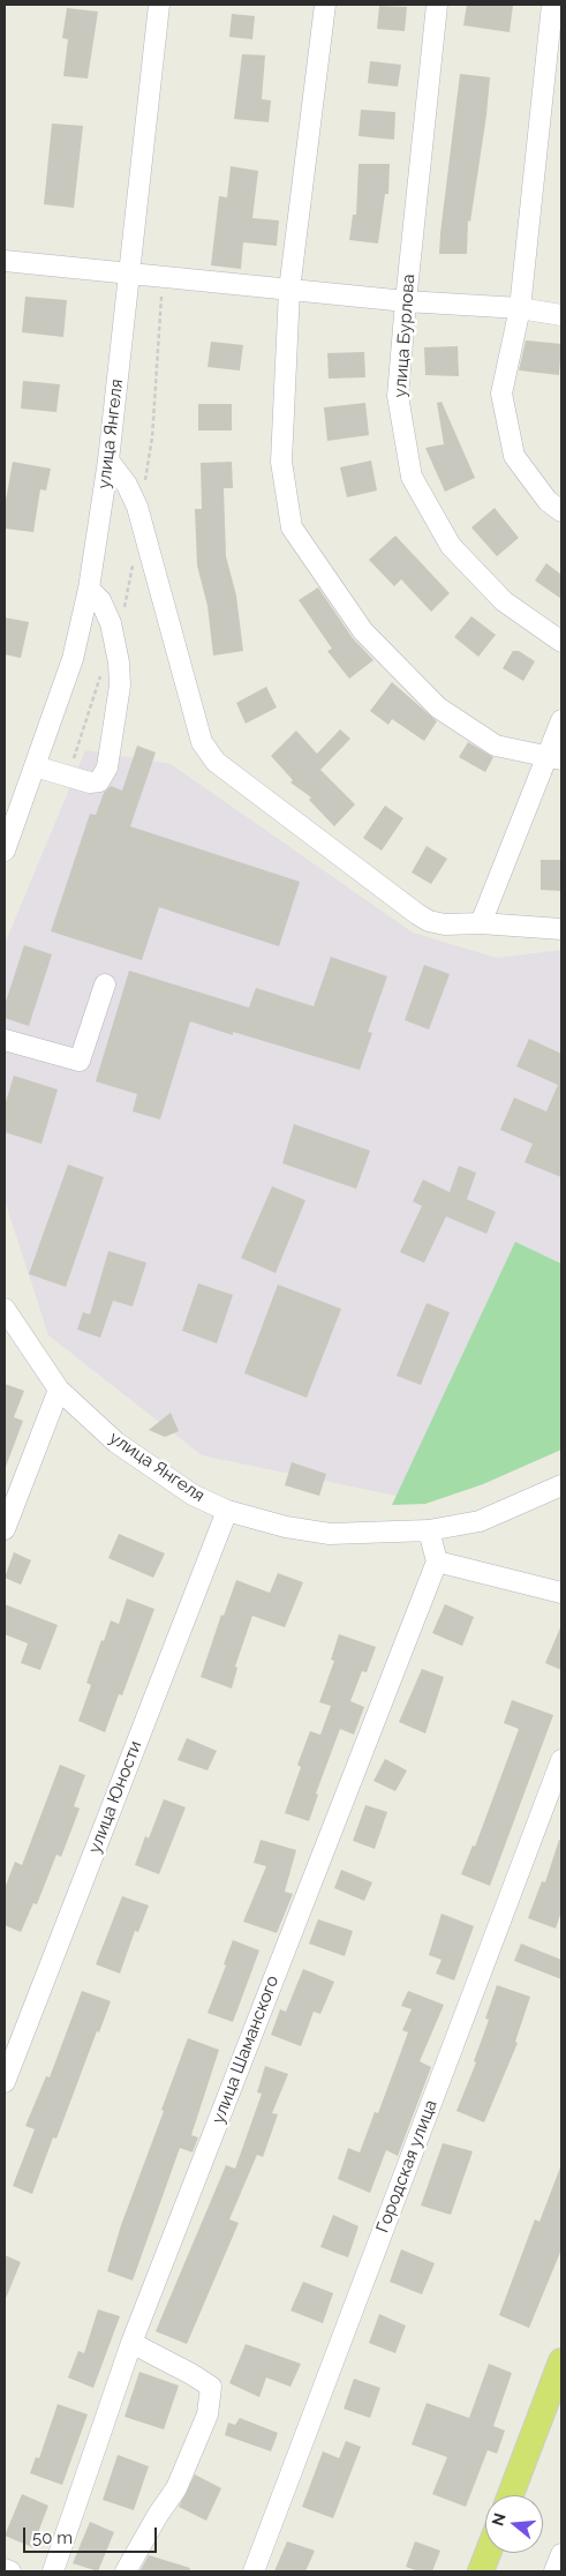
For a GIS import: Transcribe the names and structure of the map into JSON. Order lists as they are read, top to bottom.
{
  "streets": {
    "street": [
      "улица Бурлова",
      "улица Янгеля",
      "улица Юности",
      "улица Шаманского",
      "Городская улица"
    ]
  },
  "crossings": [
    ["улица Янгеля", "улица Юности"]
  ],
  "scale_bar": "50 m",
  "north": "left"
}
